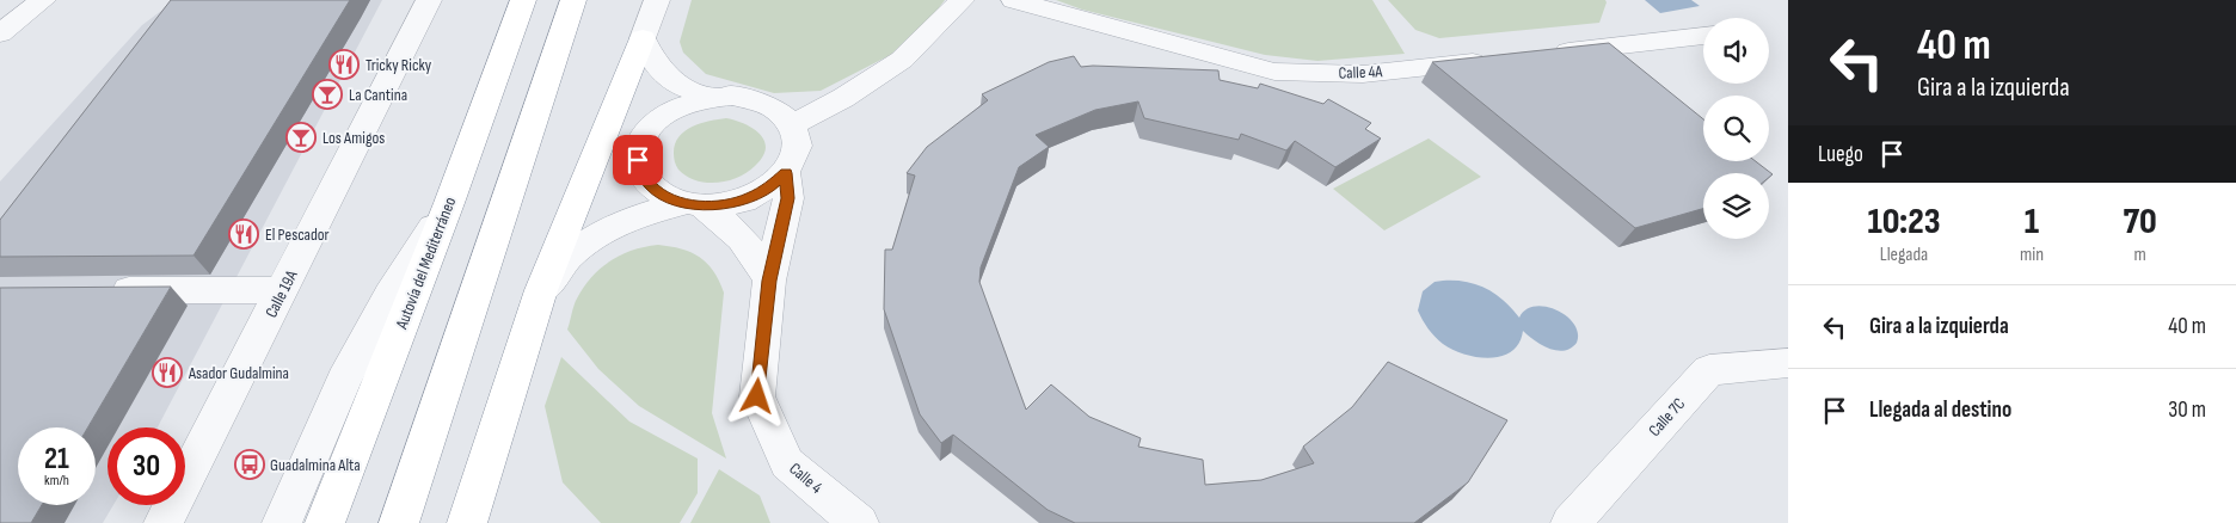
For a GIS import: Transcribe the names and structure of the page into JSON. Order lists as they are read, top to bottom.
{
  "streets": {
    "highway": ["Autovía del Mediterráneo"],
    "street": [
      "Calle 4A",
      "Calle 19A",
      "Calle 7C",
      "Calle 4"
    ]
  },
  "places": {
    "restaurant": ["Tricky Ricky", "El Pescador", "Asador Gudalmina"],
    "bar": ["La Cantina", "Los Amigos"],
    "bus stop": ["Guadalmina Alta"]
  },
  "page": {
    "turn": ["40 m", "Gira a la izquierda"],
    "then": "Luego",
    "eta": [
      "10:23",
      "Llegada",
      "1",
      "min",
      "70",
      "m"
    ],
    "list": [
      {
        "name": "Gira a la izquierda",
        "value": "40 m"
      },
      {
        "name": "Llegada al destino",
        "value": "30 m"
      }
    ],
    "speed": "21 km/h",
    "limit": "30"
  }
}
